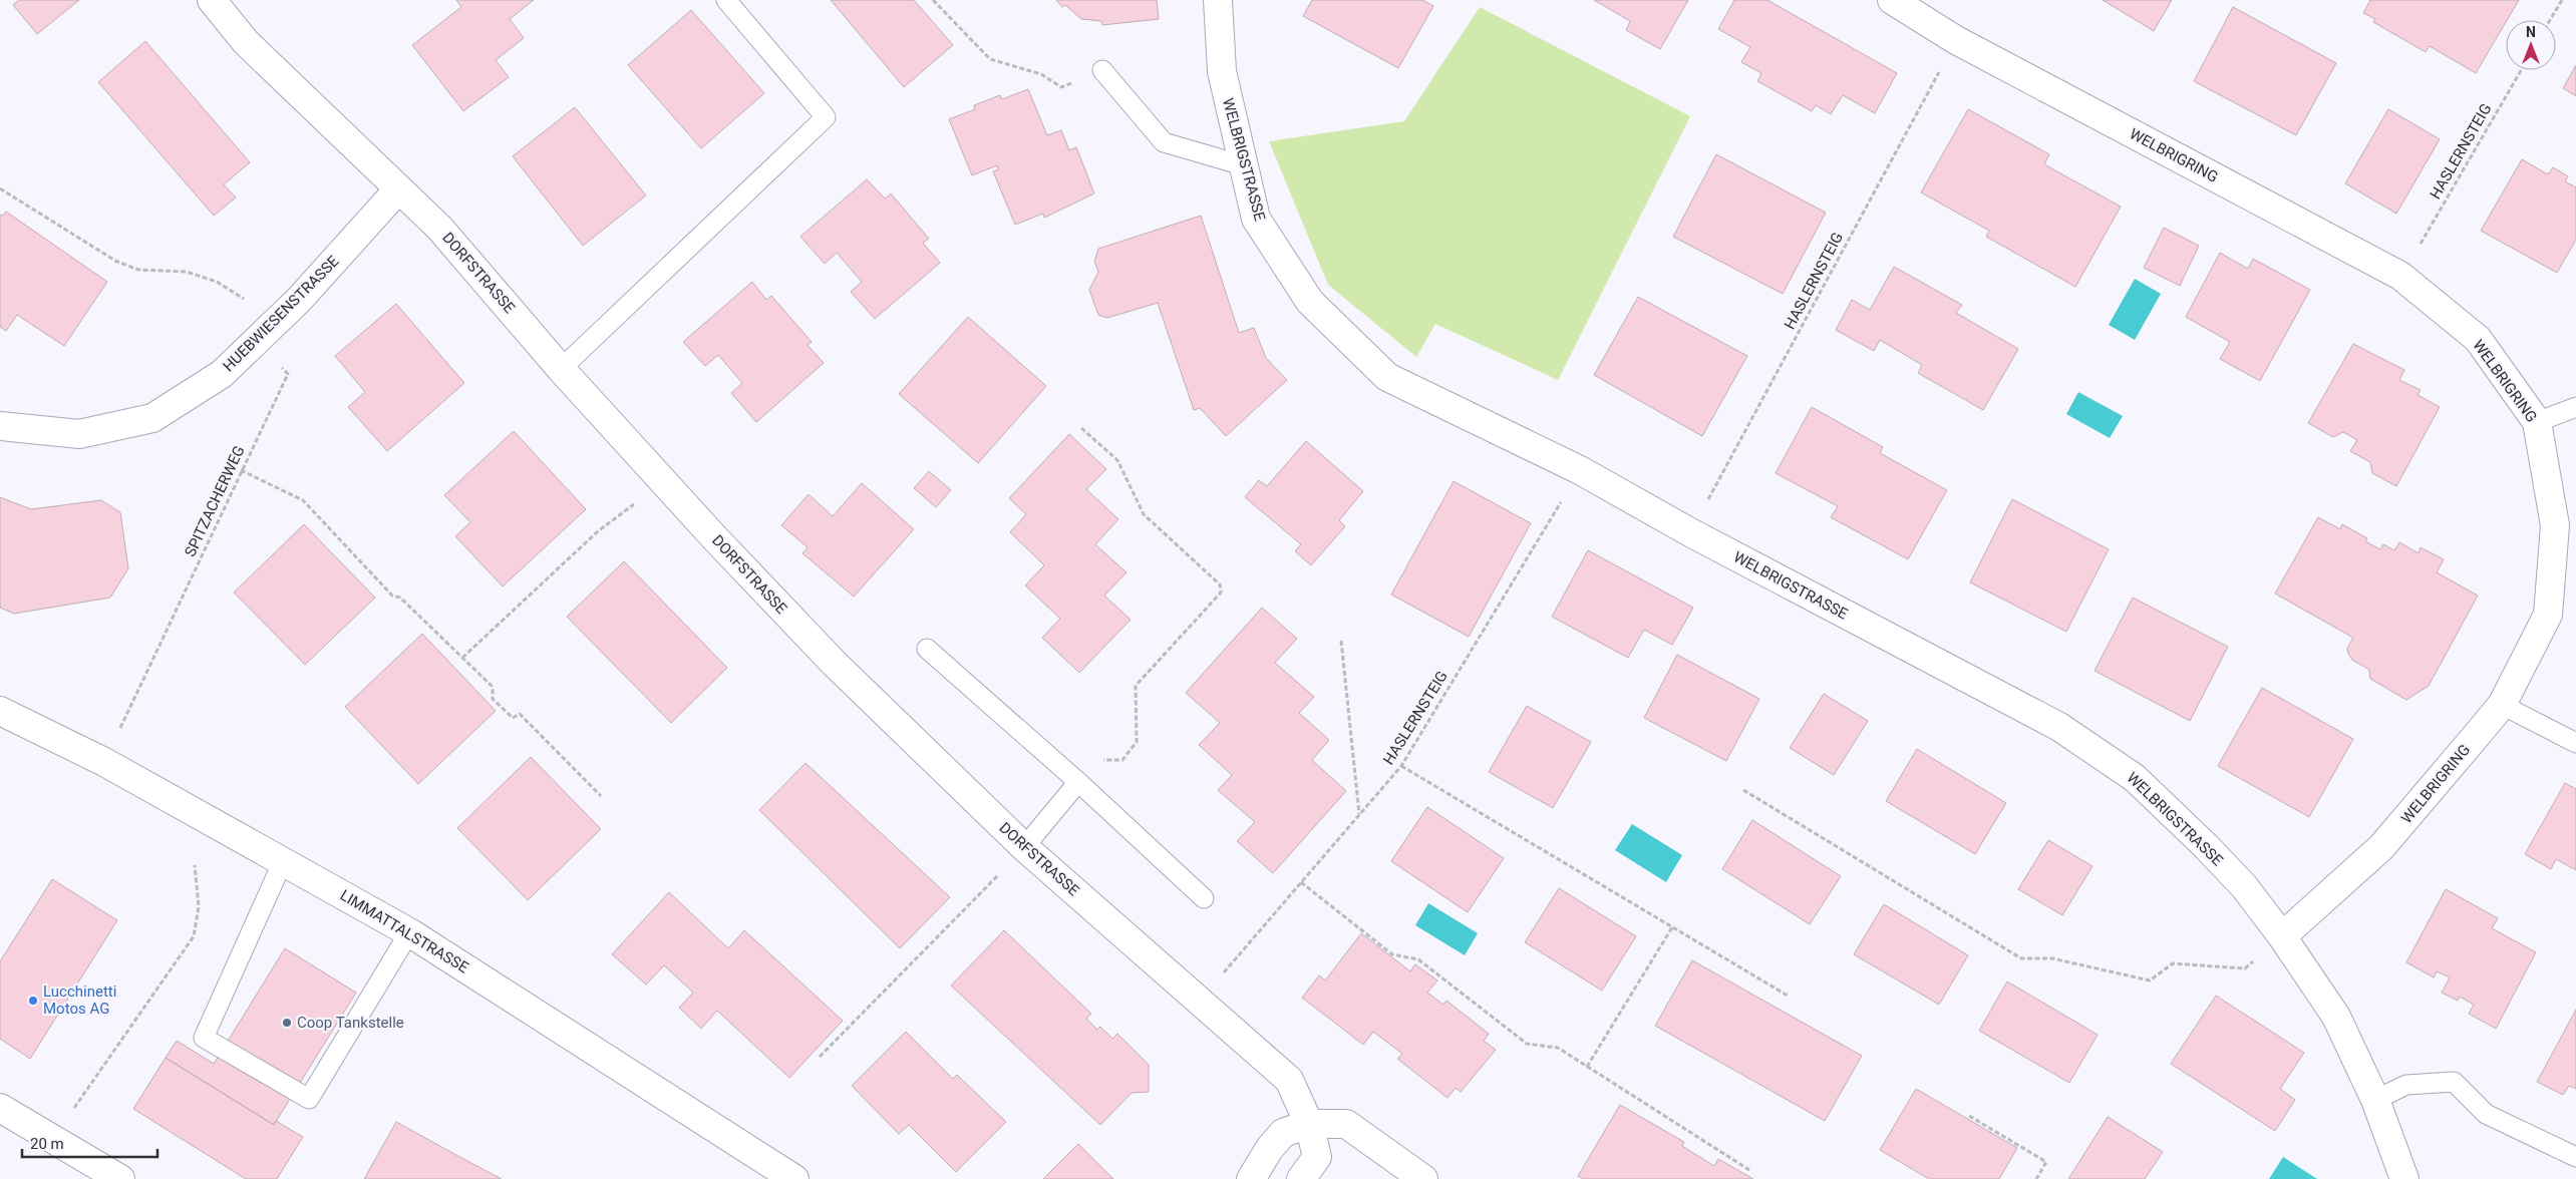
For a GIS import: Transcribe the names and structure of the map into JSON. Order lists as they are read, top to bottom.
{
  "streets": {
    "street": [
      "WELBRIGRING",
      "WELBRIGSTRASSE",
      "DORFSTRASSE",
      "HUEBWIESENSTRASSE",
      "LIMMATTALSTRASSE"
    ],
    "path": ["HASLERNSTEIG", "SPITZACHERWEG"]
  },
  "crossings": [
    ["HASLERNSTEIG", "WELBRIGRING"],
    ["HASLERNSTEIG", "WELBRIGSTRASSE"],
    ["HASLERNSTEIG", "DORFSTRASSE"],
    ["WELBRIGRING", "WELBRIGSTRASSE"],
    ["DORFSTRASSE", "HUEBWIESENSTRASSE"]
  ],
  "places": ["Lucchinetti Motos AG", "Coop Tankstelle"],
  "scale_bar": "20 m",
  "north": "top"
}
